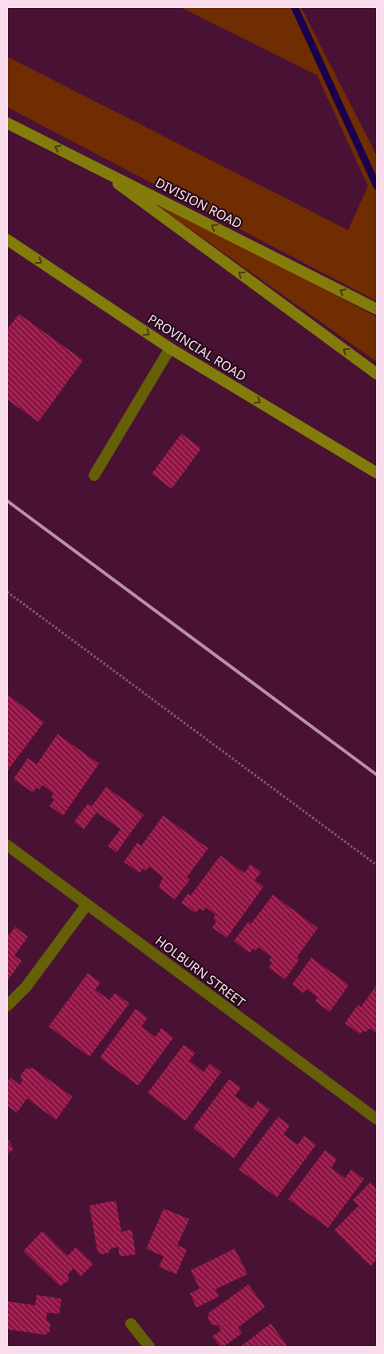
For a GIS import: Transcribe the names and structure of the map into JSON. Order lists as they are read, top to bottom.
{
  "streets": {
    "main road": ["DIVISION ROAD", "PROVINCIAL ROAD"],
    "street": ["HOLBURN STREET"]
  }
}
